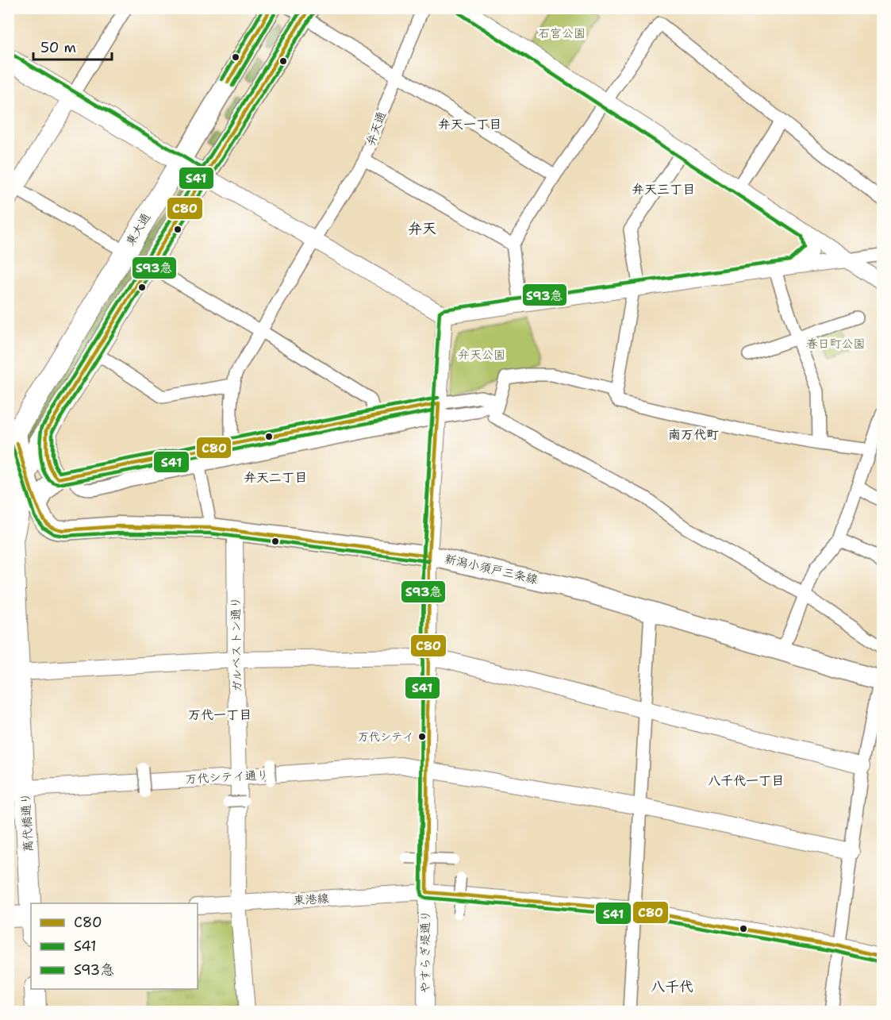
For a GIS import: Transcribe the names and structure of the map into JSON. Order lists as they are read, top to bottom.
{
  "streets": {
    "highway": ["東大通", "萬代橋通り"],
    "main road": ["新潟小須戸三条線"],
    "street": [
      "弁天通",
      "ガルベストン通り",
      "万代シテイ通り",
      "東港線",
      "やすらぎ堤通り"
    ]
  },
  "crossings": [
    ["新潟小須戸三条線", "ガルベストン通り"],
    ["新潟小須戸三条線", "萬代橋通り"],
    ["新潟小須戸三条線", "やすらぎ堤通り"],
    ["ガルベストン通り", "万代シテイ通り"],
    ["ガルベストン通り", "東港線"],
    ["万代シテイ通り", "萬代橋通り"],
    ["万代シテイ通り", "やすらぎ堤通り"],
    ["東港線", "やすらぎ堤通り"]
  ],
  "districts": [
    "弁天一丁目",
    "弁天三丁目",
    "弁天",
    "南万代町",
    "弁天二丁目",
    "万代一丁目",
    "八千代一丁目",
    "八千代"
  ],
  "parks": ["石宮公園", "春日町公園", "弁天公園"],
  "places": ["万代シテイ"],
  "lines": ["transit line C80", "transit line S41", "transit line S93急"],
  "legend": ["C80", "S41", "S93急"],
  "scale_bar": "50 m"
}
